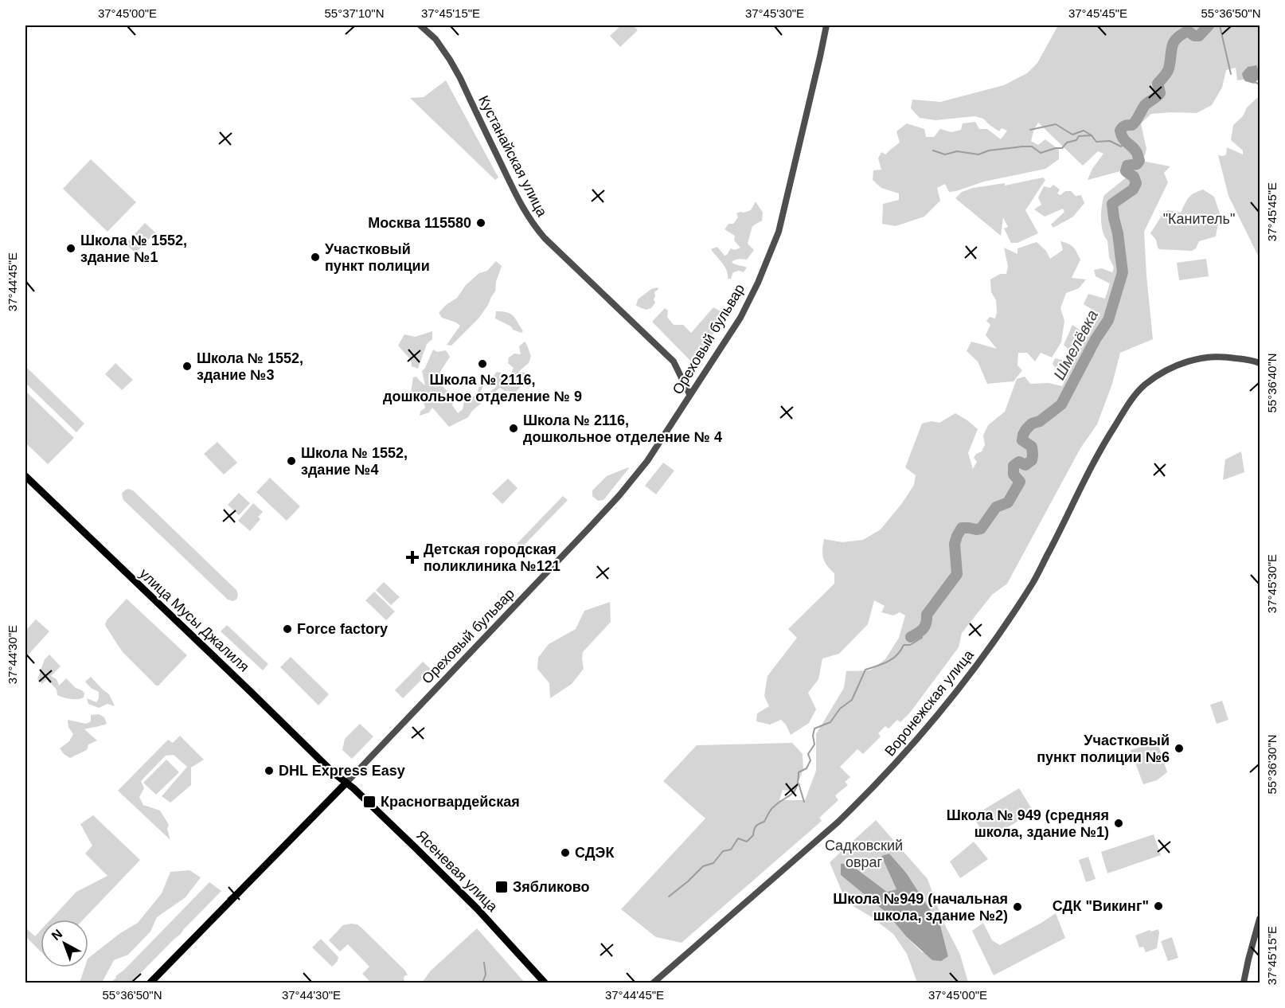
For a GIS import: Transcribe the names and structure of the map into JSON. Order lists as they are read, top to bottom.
{
  "streets": {
    "main road": ["Ореховый бульвар", "улица Мусы Джалиля", "Ясеневая улица"],
    "street": ["Кустанайская улица", "Воронежская улица"]
  },
  "crossings": [
    ["Кустанайская улица", "Ореховый бульвар"],
    ["Ореховый бульвар", "улица Мусы Джалиля"],
    ["Ореховый бульвар", "Ясеневая улица"],
    ["улица Мусы Джалиля", "Ясеневая улица"]
  ],
  "water": ["Шмелёвка"],
  "parks": ["\"Канитель\"", "Садковский овраг"],
  "places": {
    "other": [
      "Москва 115580",
      "Школа № 1552, здание №1",
      "Участковый пункт полиции",
      "Школа № 2116, дошкольное отделение № 9",
      "Школа № 1552, здание №3",
      "Школа № 2116, дошкольное отделение № 4",
      "Школа № 1552, здание №4",
      "Force factory",
      "Участковый пункт полиции №6",
      "DHL Express Easy",
      "Школа № 949 (средняя школа, здание №1)",
      "СДЭК",
      "СДК \"Викинг\"",
      "Школа №949 (начальная школа, здание №2)"
    ],
    "health": ["Детская городская поликлиника №121"],
    "transit": ["Красногвардейская", "Зябликово"]
  },
  "north": "top left",
  "coordinates": [
    "37°45'00\"E",
    "55°37'10\"N",
    "37°45'15\"E",
    "37°45'30\"E",
    "37°45'45\"E",
    "55°36'50\"N",
    "37°44'45\"E",
    "55°36'40\"N",
    "37°44'30\"E",
    "55°36'30\"N"
  ]
}
